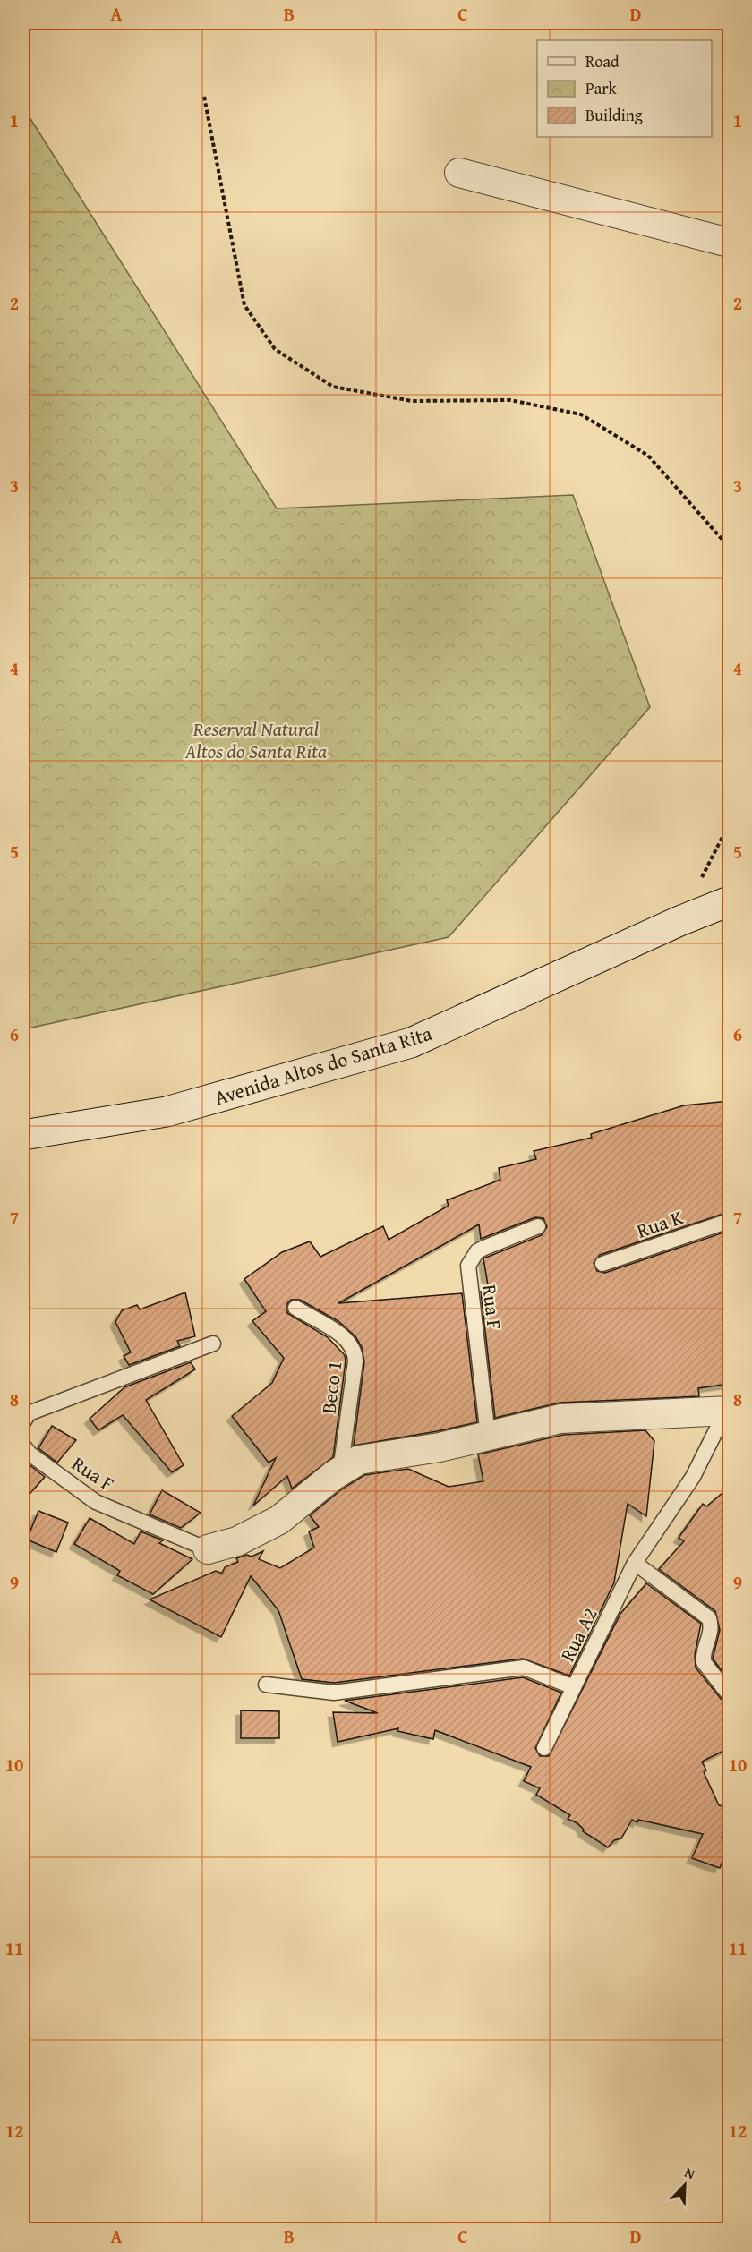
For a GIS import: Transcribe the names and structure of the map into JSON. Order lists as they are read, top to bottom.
{
  "streets": {
    "street": ["Avenida Altos do Santa Rita"],
    "lane": [
      "Rua K",
      "Rua F",
      "Beco 1",
      "Rua A2"
    ]
  },
  "parks": ["Reserval Natural Altos do Santa Rita"],
  "legend": ["Road", "Park", "Building"],
  "north": "top right",
  "grid": {
    "columns": [
      "A",
      "B",
      "C",
      "D"
    ],
    "rows": [
      "1",
      "2",
      "3",
      "4",
      "5",
      "6",
      "7",
      "8",
      "9",
      "10",
      "11",
      "12"
    ]
  }
}
